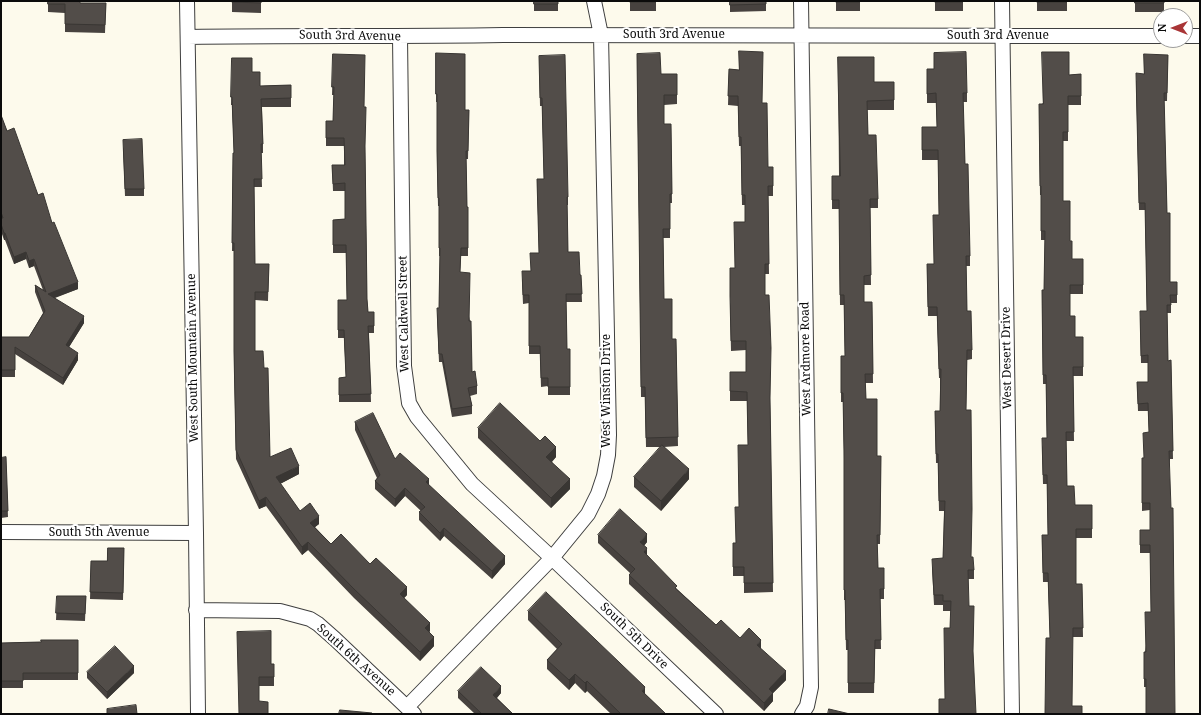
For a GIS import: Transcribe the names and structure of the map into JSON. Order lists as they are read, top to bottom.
{
  "streets": {
    "street": [
      "South 3rd Avenue",
      "West Caldwell Street",
      "West South Mountain Avenue",
      "West Desert Drive",
      "West Ardmore Road",
      "West Winston Drive",
      "South 5th Avenue",
      "South 5th Drive",
      "South 6th Avenue"
    ]
  },
  "crossings": [
    ["South 3rd Avenue", "West Caldwell Street"],
    ["South 3rd Avenue", "West South Mountain Avenue"],
    ["South 3rd Avenue", "West Desert Drive"],
    ["South 3rd Avenue", "West Ardmore Road"],
    ["South 3rd Avenue", "West Winston Drive"],
    ["West Caldwell Street", "West Winston Drive"],
    ["West Caldwell Street", "South 5th Drive"],
    ["West South Mountain Avenue", "South 5th Avenue"],
    ["West South Mountain Avenue", "South 6th Avenue"],
    ["West Winston Drive", "South 5th Drive"],
    ["West Winston Drive", "South 6th Avenue"]
  ],
  "north": "left"
}
